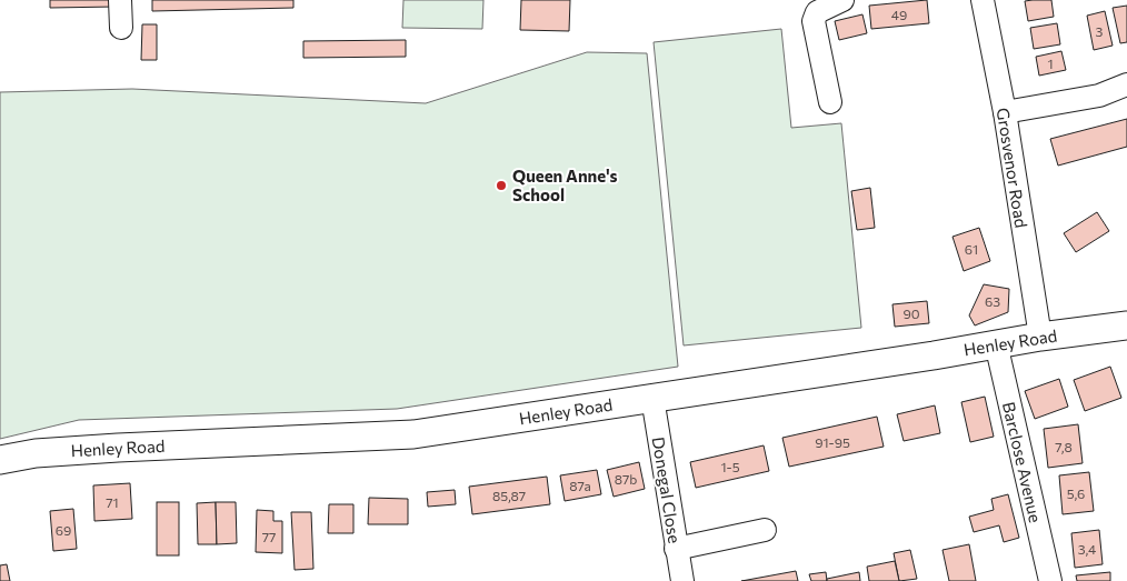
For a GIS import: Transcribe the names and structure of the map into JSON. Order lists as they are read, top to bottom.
{
  "streets": {
    "main road": ["Henley Road"],
    "street": ["Grosvenor Road", "Barclose Avenue", "Donegal Close"]
  },
  "crossings": [
    ["Grosvenor Road", "Henley Road"],
    ["Henley Road", "Barclose Avenue"],
    ["Henley Road", "Donegal Close"]
  ],
  "places": ["Queen Anne's School"],
  "house_numbers": [
    "49",
    "3",
    "1",
    "61",
    "63",
    "90",
    "91-95",
    "7,8",
    "1-5",
    "87b",
    "87a",
    "5,6",
    "85,87",
    "71",
    "69",
    "77",
    "3,4"
  ]
}
